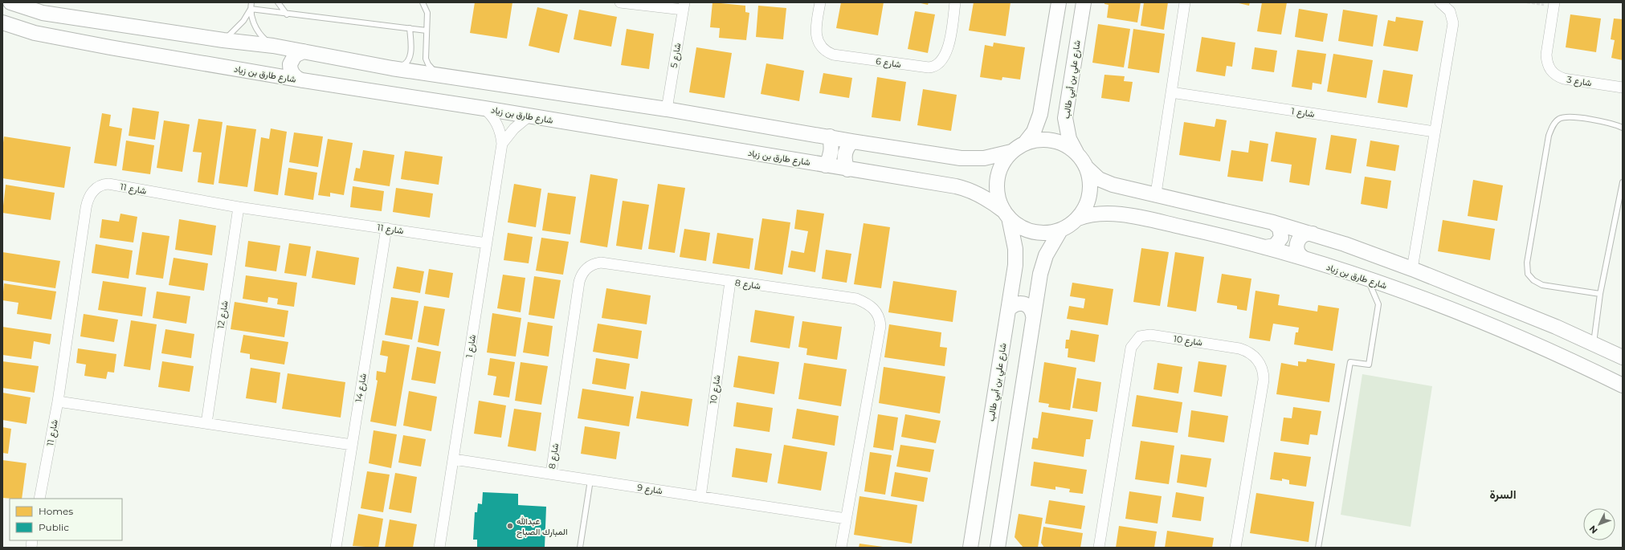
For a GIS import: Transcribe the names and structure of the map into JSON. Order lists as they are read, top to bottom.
{
  "streets": {
    "main road": ["شارع طارق بن زياد", "شارع علي بن أبي طالب"],
    "street": [
      "شارع 5",
      "شارع 6",
      "شارع 3",
      "شارع 1",
      "شارع 11",
      "شارع 8",
      "شارع 12",
      "شارع 10",
      "شارع 14",
      "شارع 9"
    ]
  },
  "crossings": [
    ["شارع طارق بن زياد", "شارع علي بن أبي طالب"],
    ["شارع طارق بن زياد", "شارع 1"],
    ["شارع 1", "شارع 11"],
    ["شارع 1", "شارع 9"],
    ["شارع 11", "شارع 12"],
    ["شارع 11", "شارع 14"],
    ["شارع 8", "شارع 10"],
    ["شارع 8", "شارع 9"],
    ["شارع 10", "شارع 9"]
  ],
  "districts": ["السرة"],
  "places": ["عبدالله المبارك الصباح"],
  "legend": ["Homes", "Public"],
  "north": "bottom left"
}
